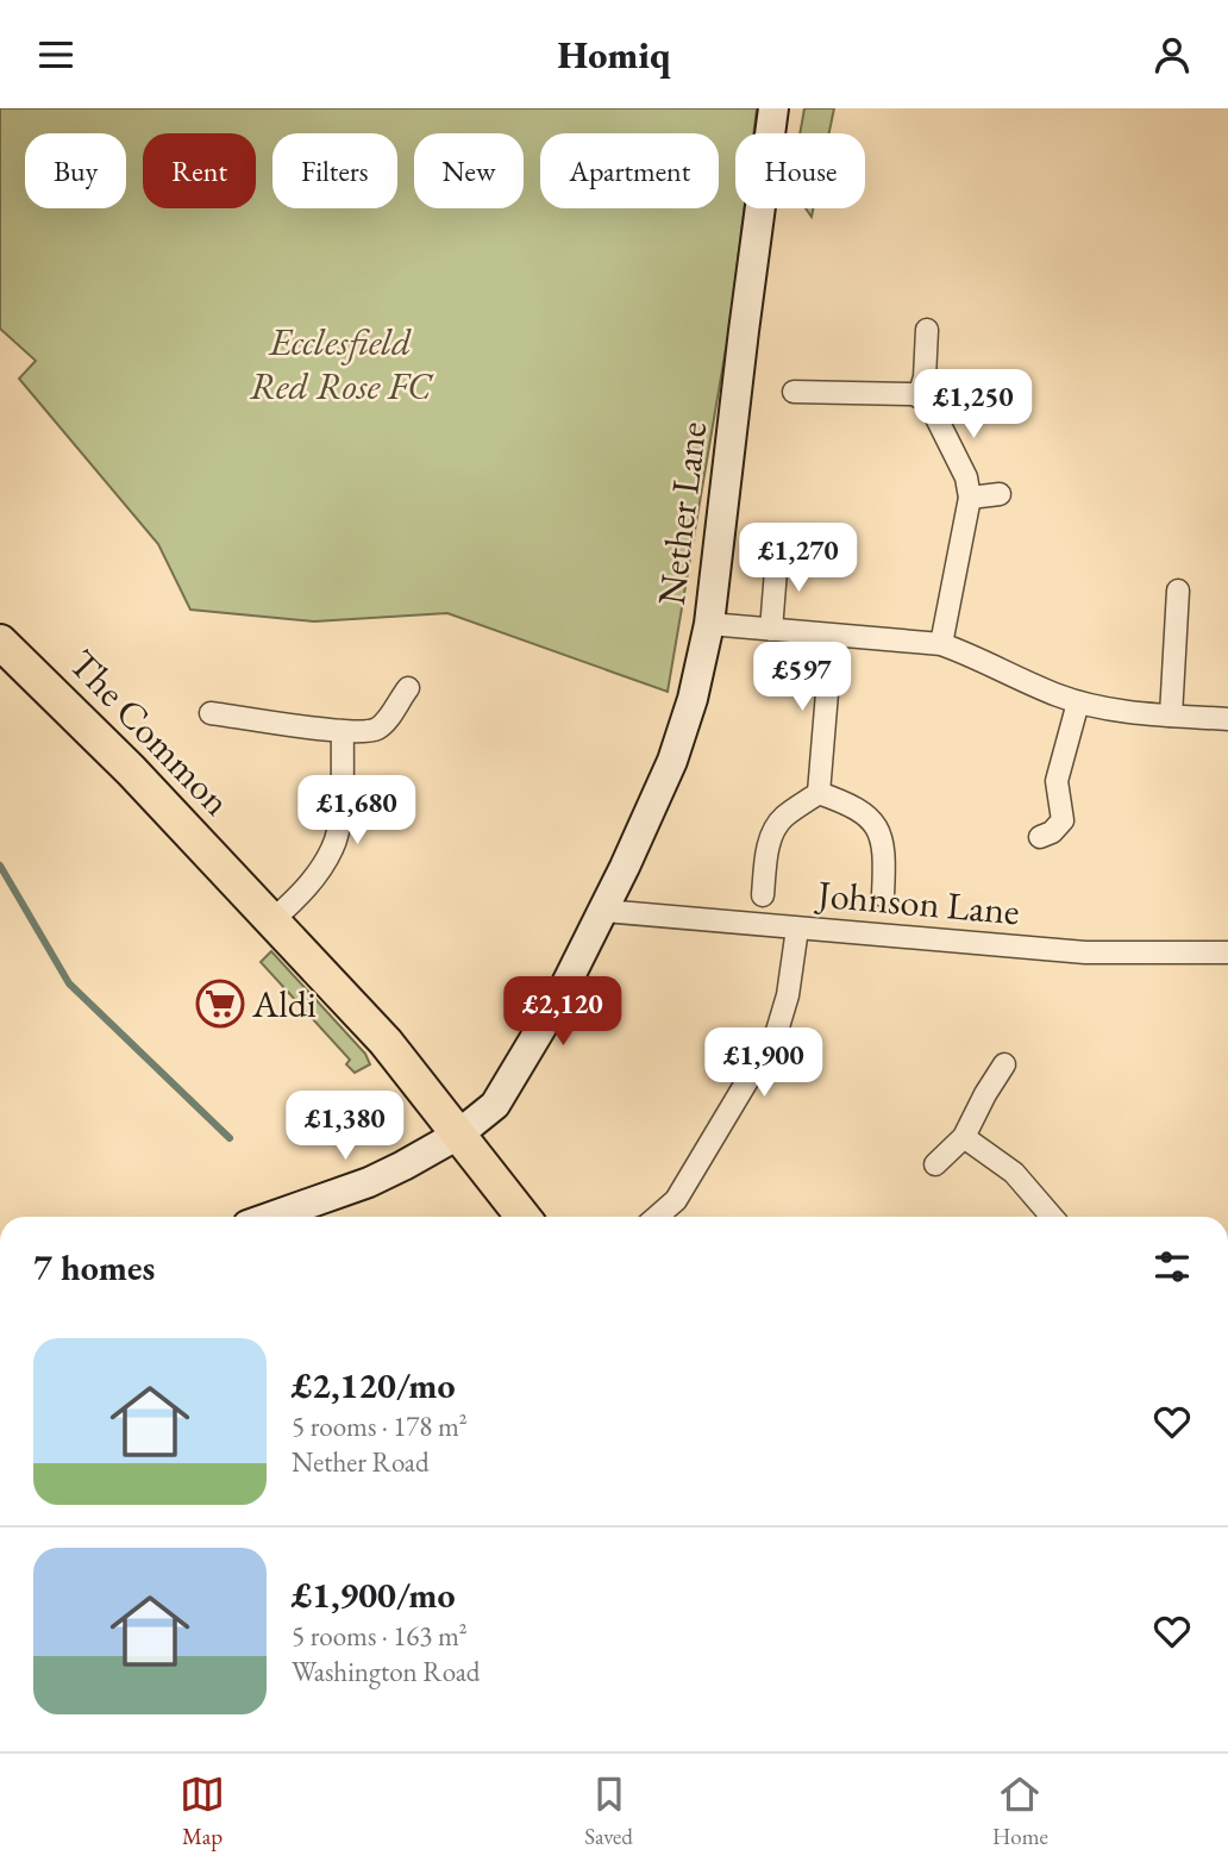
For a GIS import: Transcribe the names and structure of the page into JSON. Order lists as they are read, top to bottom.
{
  "streets": {
    "main road": ["Nether Lane", "The Common"],
    "street": ["Johnson Lane"]
  },
  "crossings": [
    ["Nether Lane", "The Common"],
    ["Nether Lane", "Johnson Lane"]
  ],
  "parks": ["Ecclesfield Red Rose FC"],
  "places": {
    "supermarket": ["Aldi"]
  },
  "page": {
    "header": "Homiq",
    "chip": [
      "Buy",
      "Rent",
      "Filters",
      "New",
      "Apartment",
      "House"
    ],
    "price": [
      "£1,250",
      "£1,270",
      "£597",
      "£1,680",
      "£2,120",
      "£1,900",
      "£1,380"
    ],
    "heading": "7 homes",
    "list": [
      {
        "name": "£2,120/mo",
        "note": "5 rooms · 178 m² · Nether Road"
      },
      {
        "name": "£1,900/mo",
        "note": "5 rooms · 163 m² · Washington Road"
      }
    ],
    "tabs": ["Map", "Saved", "Home"]
  }
}
